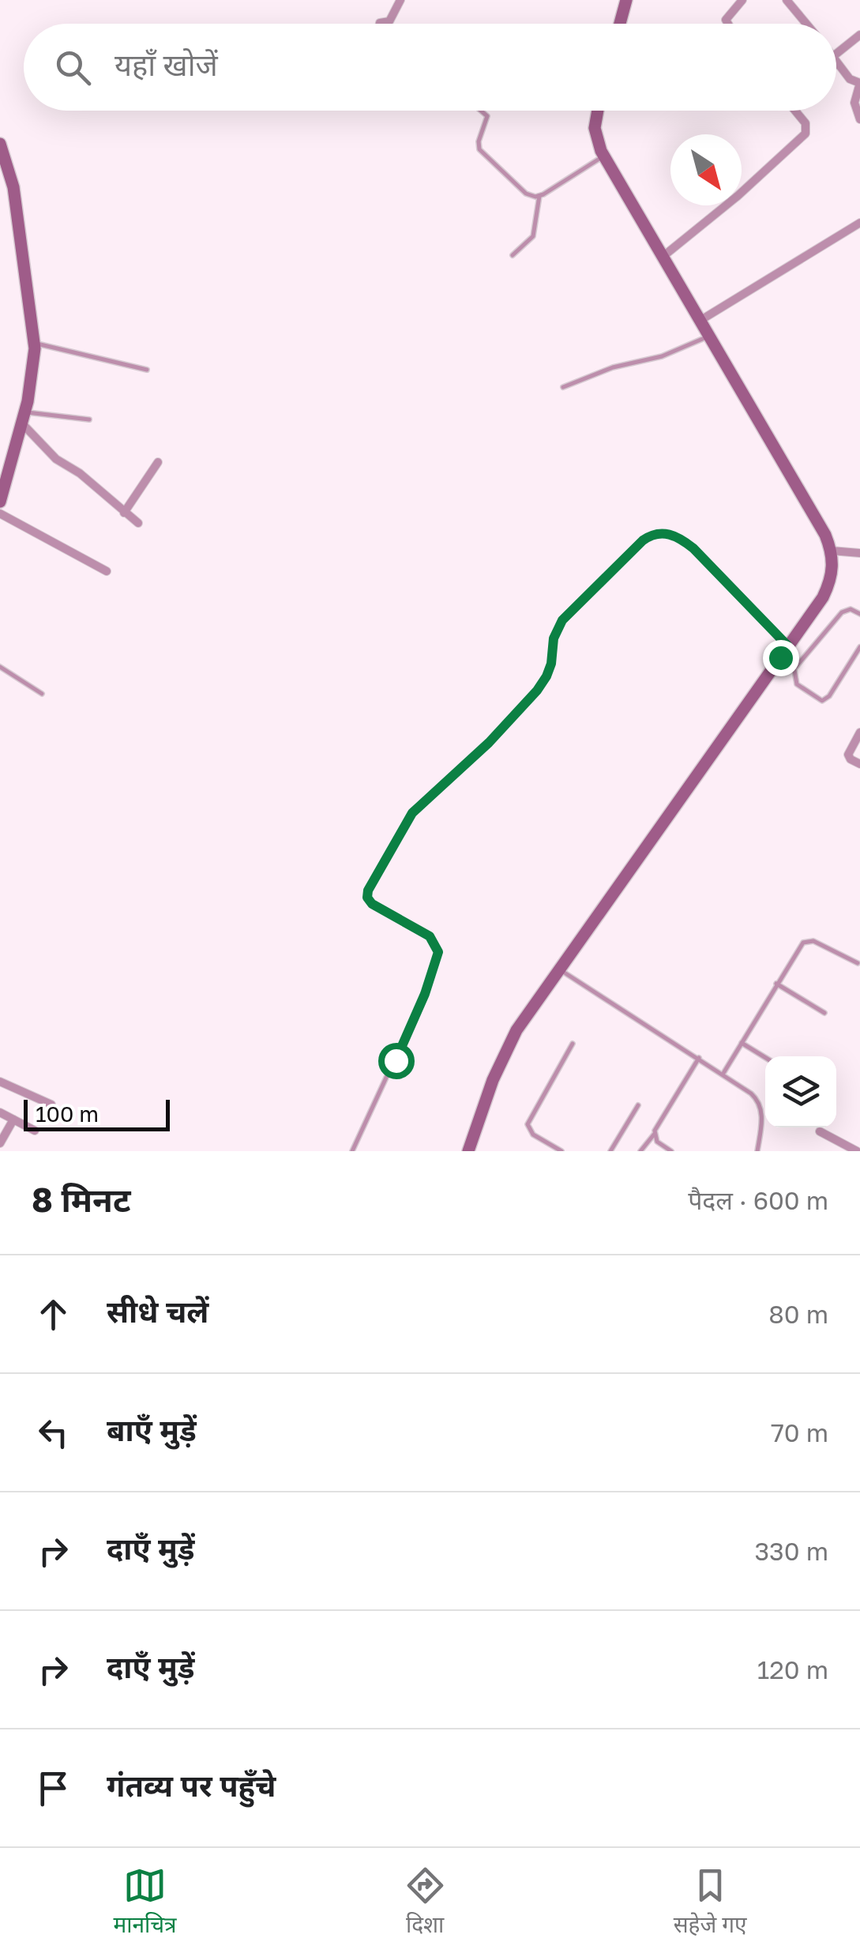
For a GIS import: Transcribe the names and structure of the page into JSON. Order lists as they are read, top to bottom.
{
  "scale_bar": "100 m",
  "north": "bottom right",
  "page": {
    "search": "यहाँ खोजें",
    "scale": "100 m",
    "heading": ["8 मिनट", "पैदल · 600 m"],
    "list": [
      ["सीधे चलें", "80 m"],
      ["बाएँ मुड़ें", "70 m"],
      ["दाएँ मुड़ें", "330 m"],
      ["दाएँ मुड़ें", "120 m"],
      "गंतव्य पर पहुँचे"
    ],
    "nav": ["मानचित्र", "दिशा", "सहेजे गए"]
  }
}
